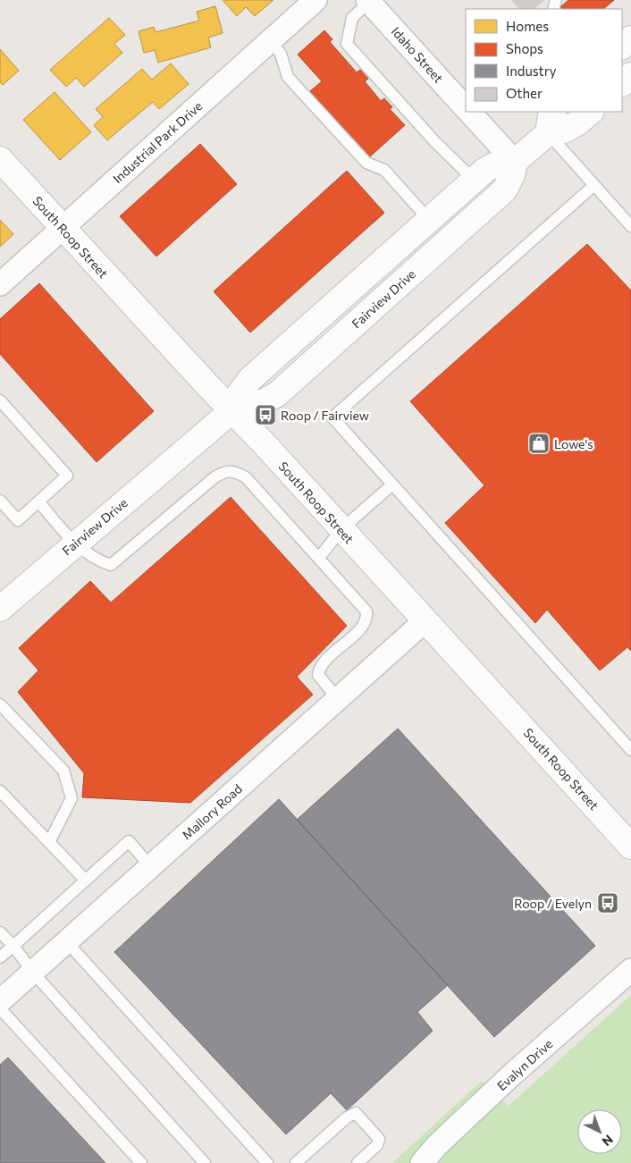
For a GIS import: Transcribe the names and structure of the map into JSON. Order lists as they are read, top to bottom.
{
  "streets": {
    "main road": ["South Roop Street", "Fairview Drive"],
    "street": [
      "Idaho Street",
      "Industrial Park Drive",
      "Mallory Road",
      "Evalyn Drive"
    ]
  },
  "crossings": [
    ["Idaho Street", "Fairview Drive"],
    ["Industrial Park Drive", "South Roop Street"],
    ["South Roop Street", "Fairview Drive"],
    ["South Roop Street", "Mallory Road"]
  ],
  "places": {
    "bus stop": ["Roop / Fairview", "Roop / Evelyn"],
    "shop": ["Lowe's"]
  },
  "legend": [
    "Homes",
    "Shops",
    "Industry",
    "Other"
  ],
  "north": "bottom right"
}
